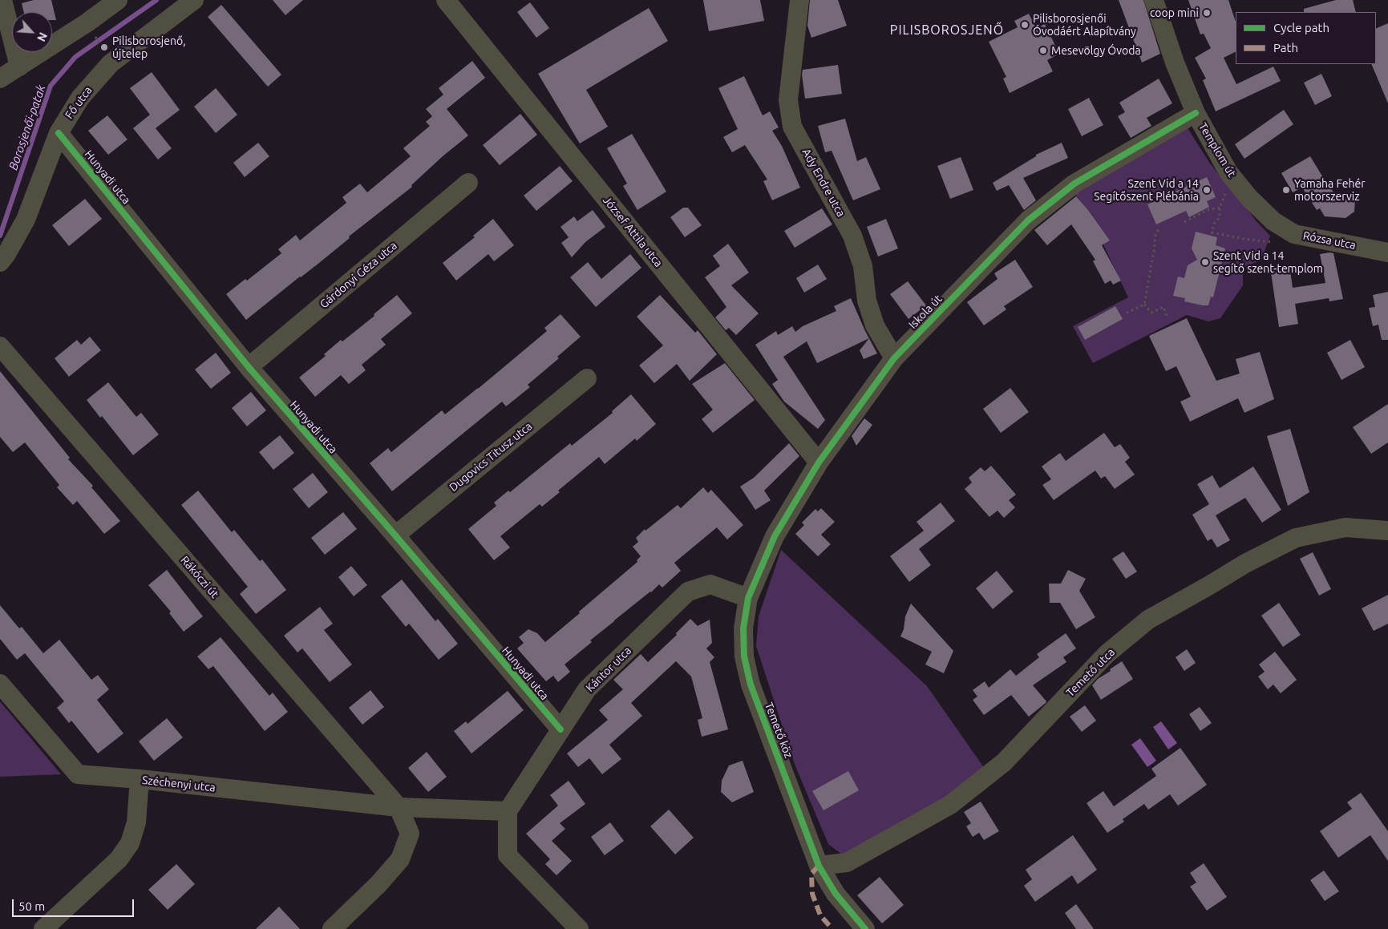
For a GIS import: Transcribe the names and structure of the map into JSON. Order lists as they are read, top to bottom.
{
  "streets": {
    "street": [
      "Fő utca",
      "Templom út",
      "Hunyadi utca",
      "Ady Endre utca",
      "József Attila utca",
      "Rózsa utca",
      "Gárdonyi Géza utca",
      "Iskola út",
      "Dugovics Titusz utca",
      "Rákóczi út",
      "Kántor utca",
      "Temető utca",
      "Temető köz",
      "Széchenyi utca"
    ]
  },
  "crossings": [
    ["Fő utca", "Hunyadi utca"],
    ["Templom út", "Rózsa utca"],
    ["Templom út", "Iskola út"],
    ["Hunyadi utca", "Gárdonyi Géza utca"],
    ["Hunyadi utca", "Dugovics Titusz utca"],
    ["Hunyadi utca", "Kántor utca"],
    ["Ady Endre utca", "Iskola út"],
    ["József Attila utca", "Iskola út"],
    ["Iskola út", "Kántor utca"],
    ["Iskola út", "Temető köz"],
    ["Rákóczi út", "Széchenyi utca"],
    ["Kántor utca", "Temető köz"],
    ["Kántor utca", "Széchenyi utca"],
    ["Temető utca", "Temető köz"]
  ],
  "districts": ["PILISBOROSJENŐ"],
  "water": ["Borosjenői-patak"],
  "places": [
    "coop mini",
    "Pilisborosjenői Óvodáért Alapítvány",
    "Pilisborosjenő, újtelep",
    "Mesevölgy Óvoda",
    "Szent Vid a 14 Segítőszent Plébánia",
    "Yamaha Fehér motorszerviz",
    "Szent Vid a 14 segítő szent-templom"
  ],
  "legend": ["Cycle path", "Path"],
  "scale_bar": "50 m",
  "north": "bottom right"
}
